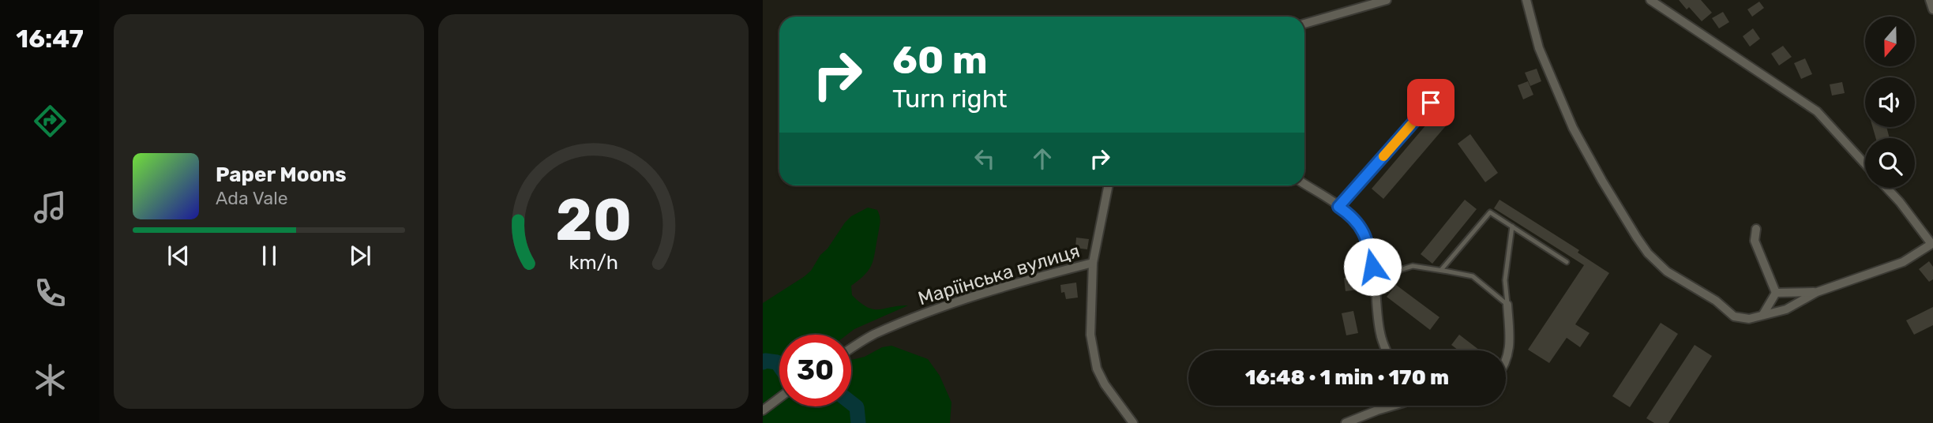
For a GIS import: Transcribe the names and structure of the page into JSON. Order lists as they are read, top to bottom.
{
  "streets": {
    "street": ["Маріїнська вулиця"]
  },
  "north": "bottom",
  "page": {
    "tabs": "16:47",
    "turn": ["60 m", "Turn right"],
    "song": ["Paper Moons", "Ada Vale"],
    "limit": "30",
    "trip": "16:48 · 1 min · 170 m",
    "gauge": ["20", "km/h"]
  }
}
